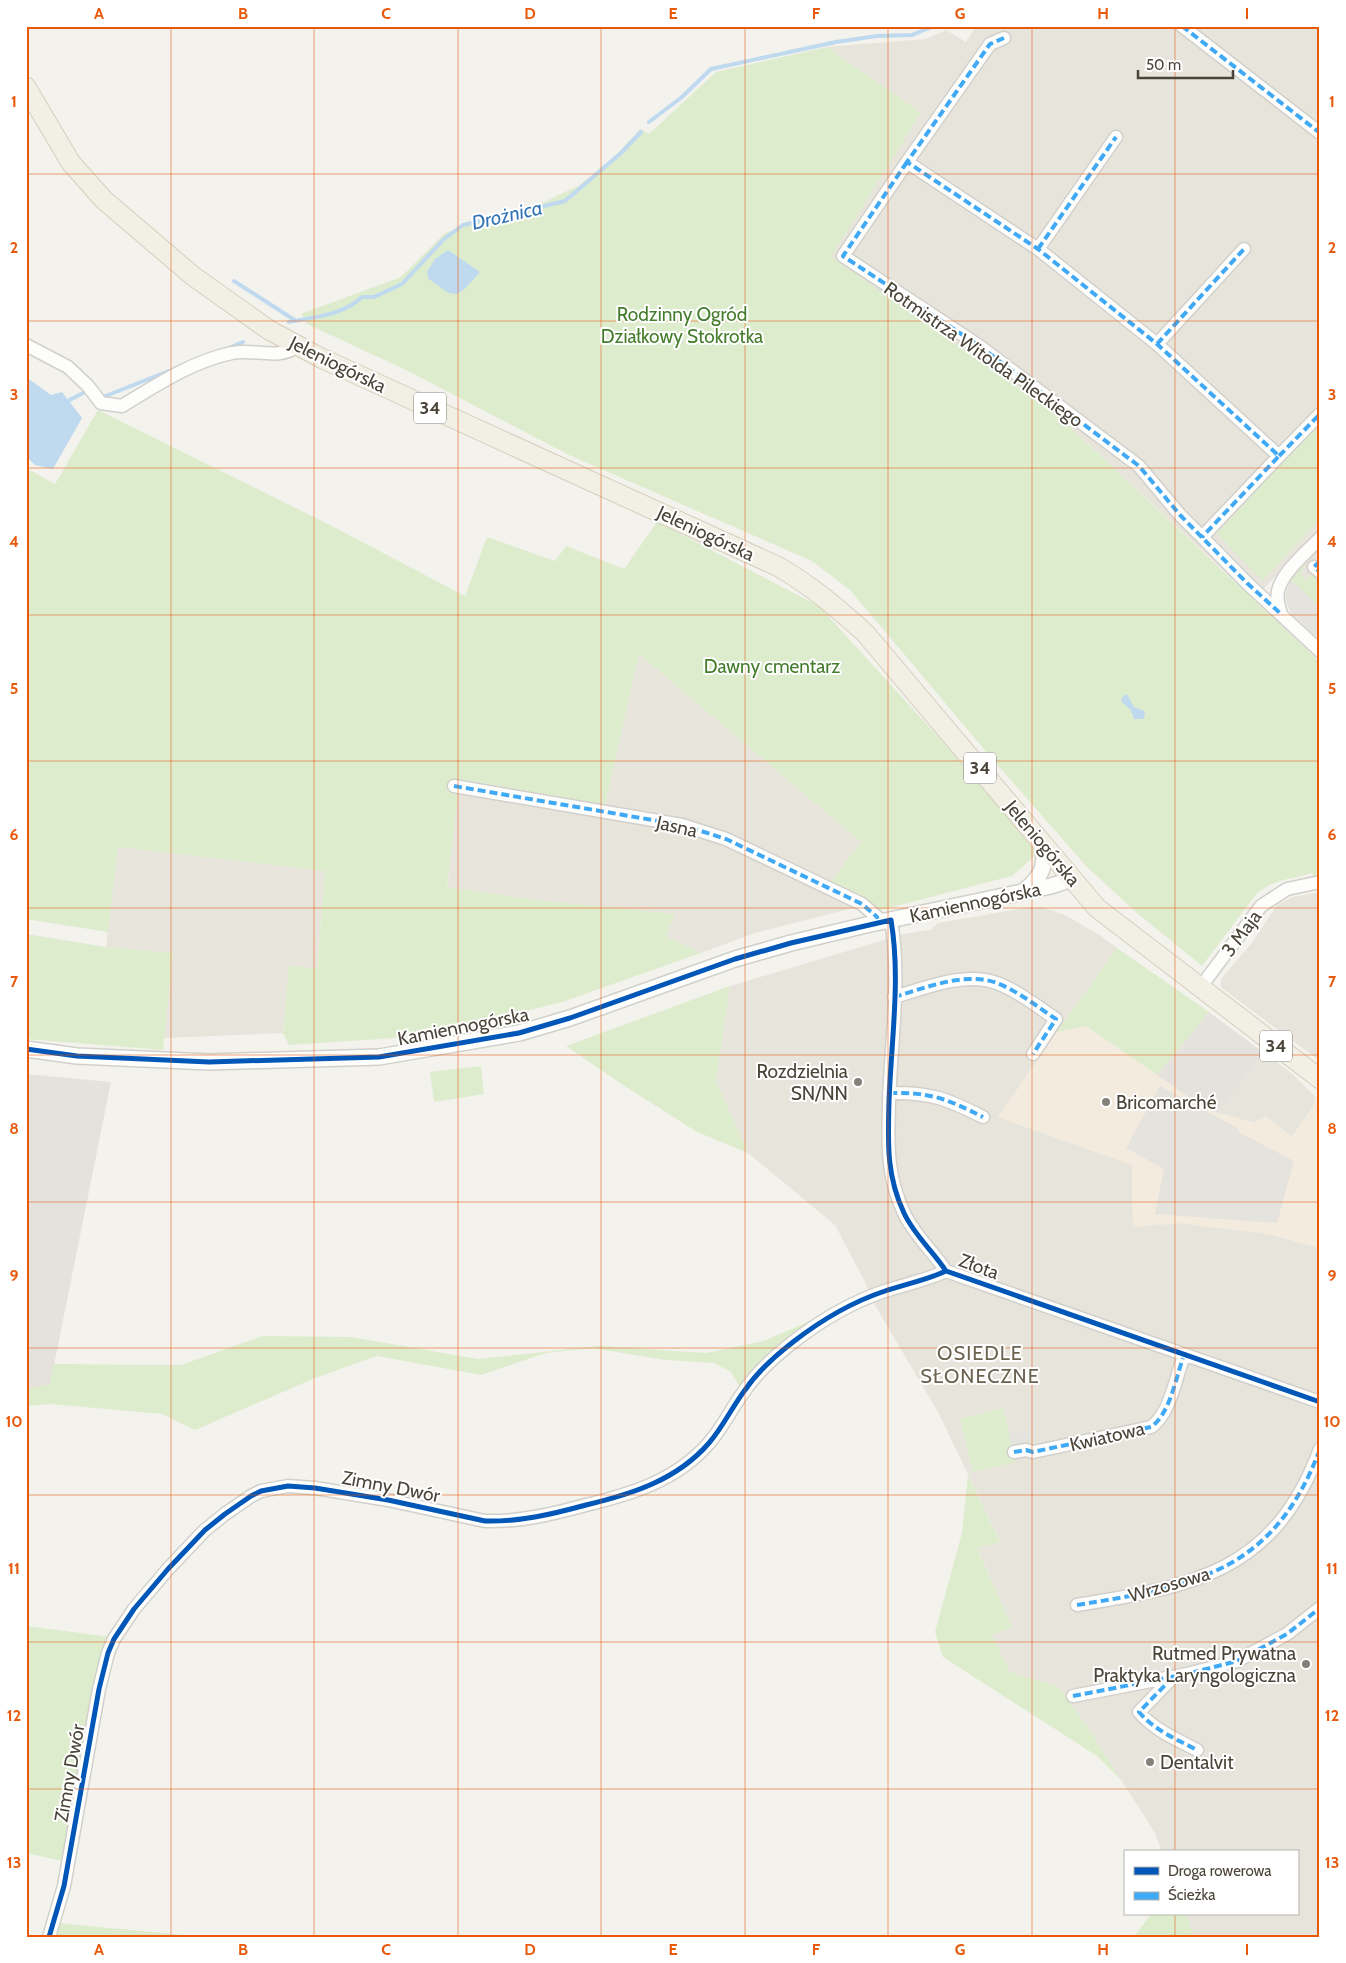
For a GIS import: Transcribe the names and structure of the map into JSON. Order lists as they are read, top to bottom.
{
  "streets": {
    "main road": ["Jeleniogórska", "34"],
    "street": [
      "Rotmistrza Witolda Pileckiego",
      "Jasna",
      "Kamiennogórska",
      "3 Maja",
      "Złota",
      "Kwiatowa",
      "Zimny Dwór",
      "Wrzosowa"
    ]
  },
  "crossings": [
    ["Jeleniogórska", "Kamiennogórska"],
    ["Jeleniogórska", "3 Maja"],
    ["Jasna", "Kamiennogórska"],
    ["Jasna", "Złota"],
    ["Kamiennogórska", "Złota"],
    ["Złota", "Kwiatowa"],
    ["Złota", "Zimny Dwór"]
  ],
  "districts": ["OSIEDLE SŁONECZNE"],
  "water": ["Drożnica"],
  "parks": ["Rodzinny Ogród Działkowy Stokrotka", "Dawny cmentarz"],
  "places": [
    "Rozdzielnia SN/NN",
    "Bricomarché",
    "Rutmed Prywatna Praktyka Laryngologiczna",
    "Dentalvit"
  ],
  "legend": ["Droga rowerowa", "Ścieżka"],
  "scale_bar": "50 m",
  "grid": {
    "columns": [
      "A",
      "B",
      "C",
      "D",
      "E",
      "F",
      "G",
      "H",
      "I"
    ],
    "rows": [
      "1",
      "2",
      "3",
      "4",
      "5",
      "6",
      "7",
      "8",
      "9",
      "10",
      "11",
      "12",
      "13"
    ]
  }
}
